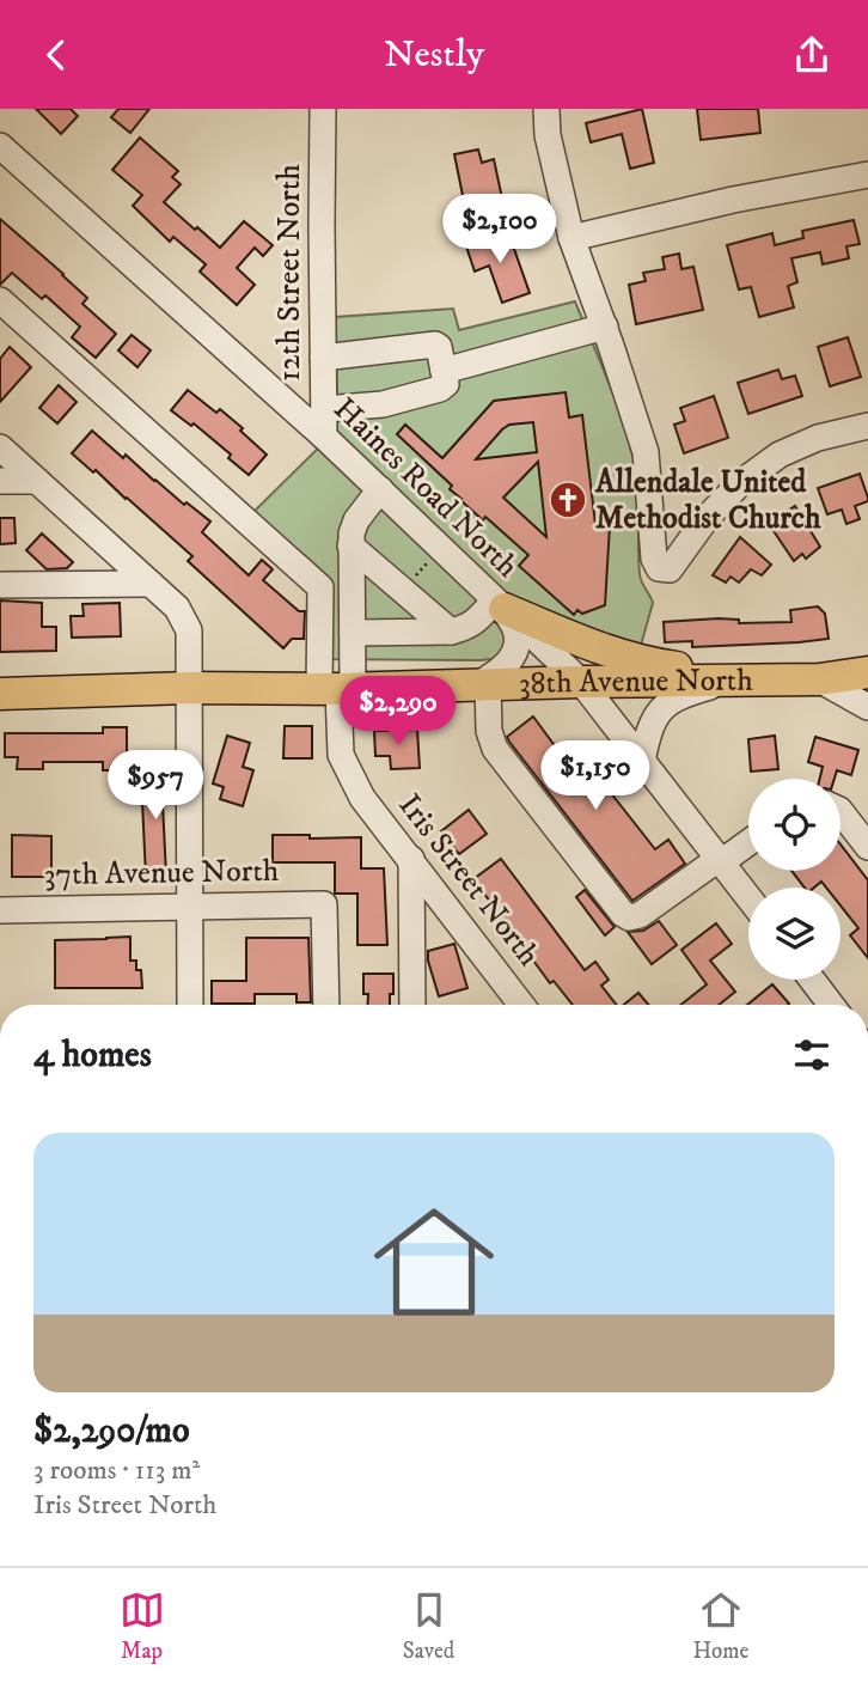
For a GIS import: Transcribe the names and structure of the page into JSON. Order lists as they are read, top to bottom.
{
  "streets": {
    "main road": ["38th Avenue North"],
    "street": [
      "12th Street North",
      "Haines Road North",
      "37th Avenue North",
      "Iris Street North"
    ]
  },
  "crossings": [
    ["12th Street North", "Haines Road North"],
    ["Haines Road North", "38th Avenue North"],
    ["38th Avenue North", "Iris Street North"]
  ],
  "places": {
    "church": ["Allendale United Methodist Church"]
  },
  "page": {
    "header": "Nestly",
    "price": [
      "$2,100",
      "$2,290",
      "$1,150",
      "$957"
    ],
    "heading": "4 homes",
    "list": [
      {
        "name": "$2,290/mo",
        "note": "3 rooms · 113 m² · Iris Street North"
      }
    ],
    "tabs": ["Map", "Saved", "Home"]
  }
}
